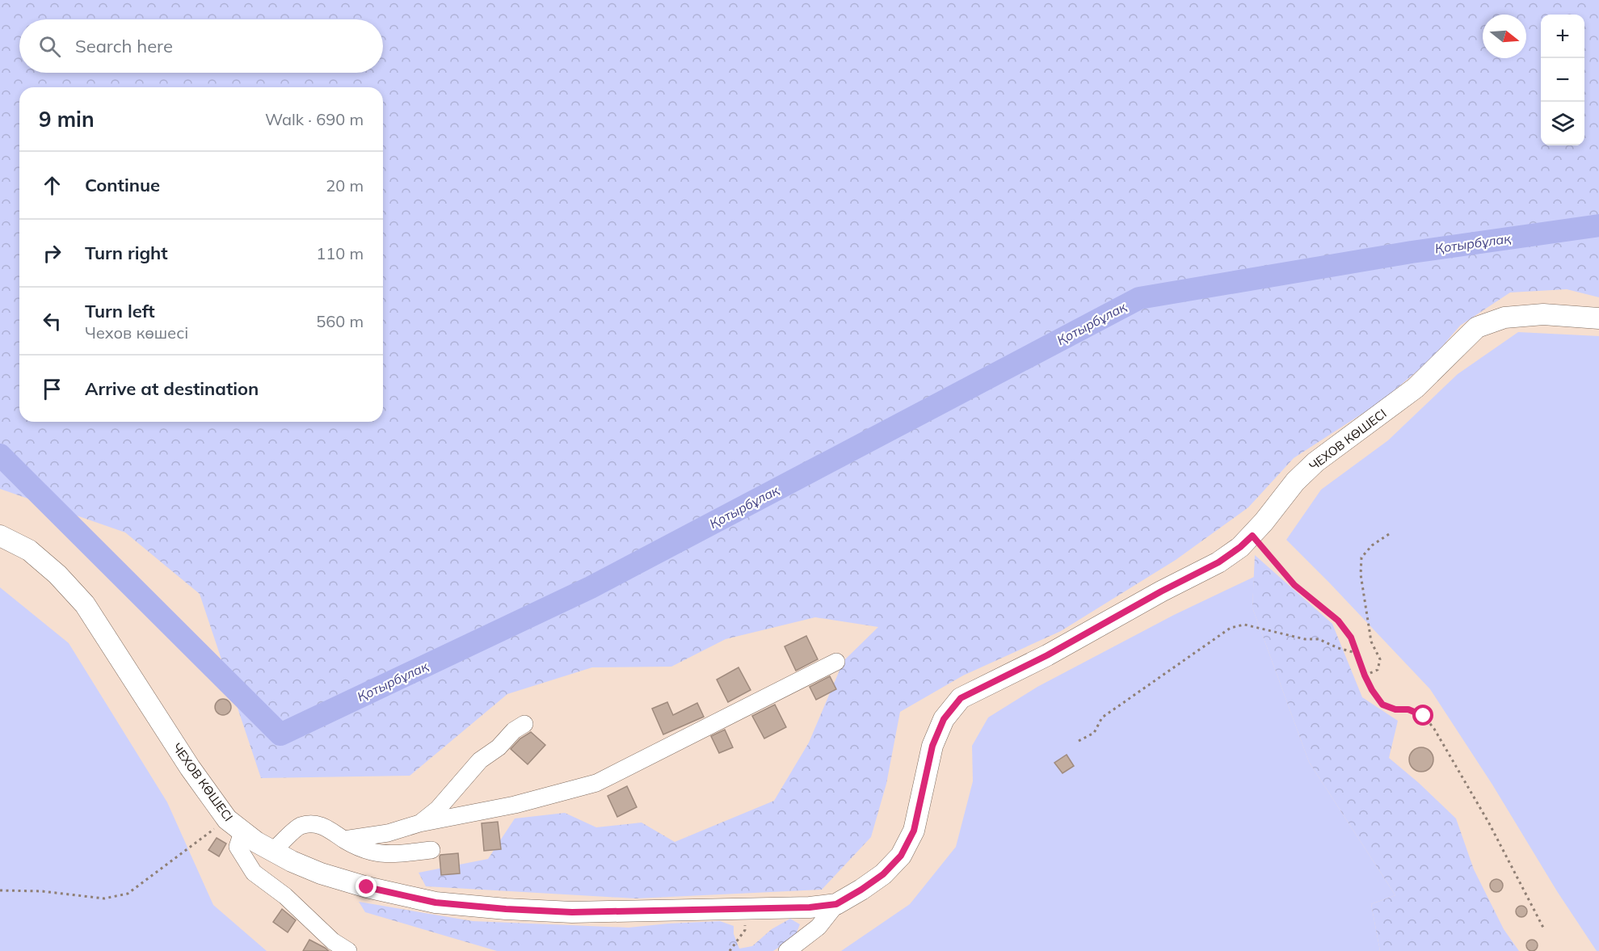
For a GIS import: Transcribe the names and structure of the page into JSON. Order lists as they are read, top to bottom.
{
  "streets": {
    "main road": ["ЧЕХОВ КӨШЕСІ"]
  },
  "water": ["Қотырбұлақ"],
  "north": "right",
  "page": {
    "map_buttons": ["+", "−"],
    "search": "Search here",
    "heading": ["9 min", "Walk · 690 m"],
    "list": [
      ["Continue", "20 m"],
      ["Turn right", "110 m"],
      ["Turn left", "Чехов көшесі", "560 m"],
      "Arrive at destination"
    ]
  }
}
